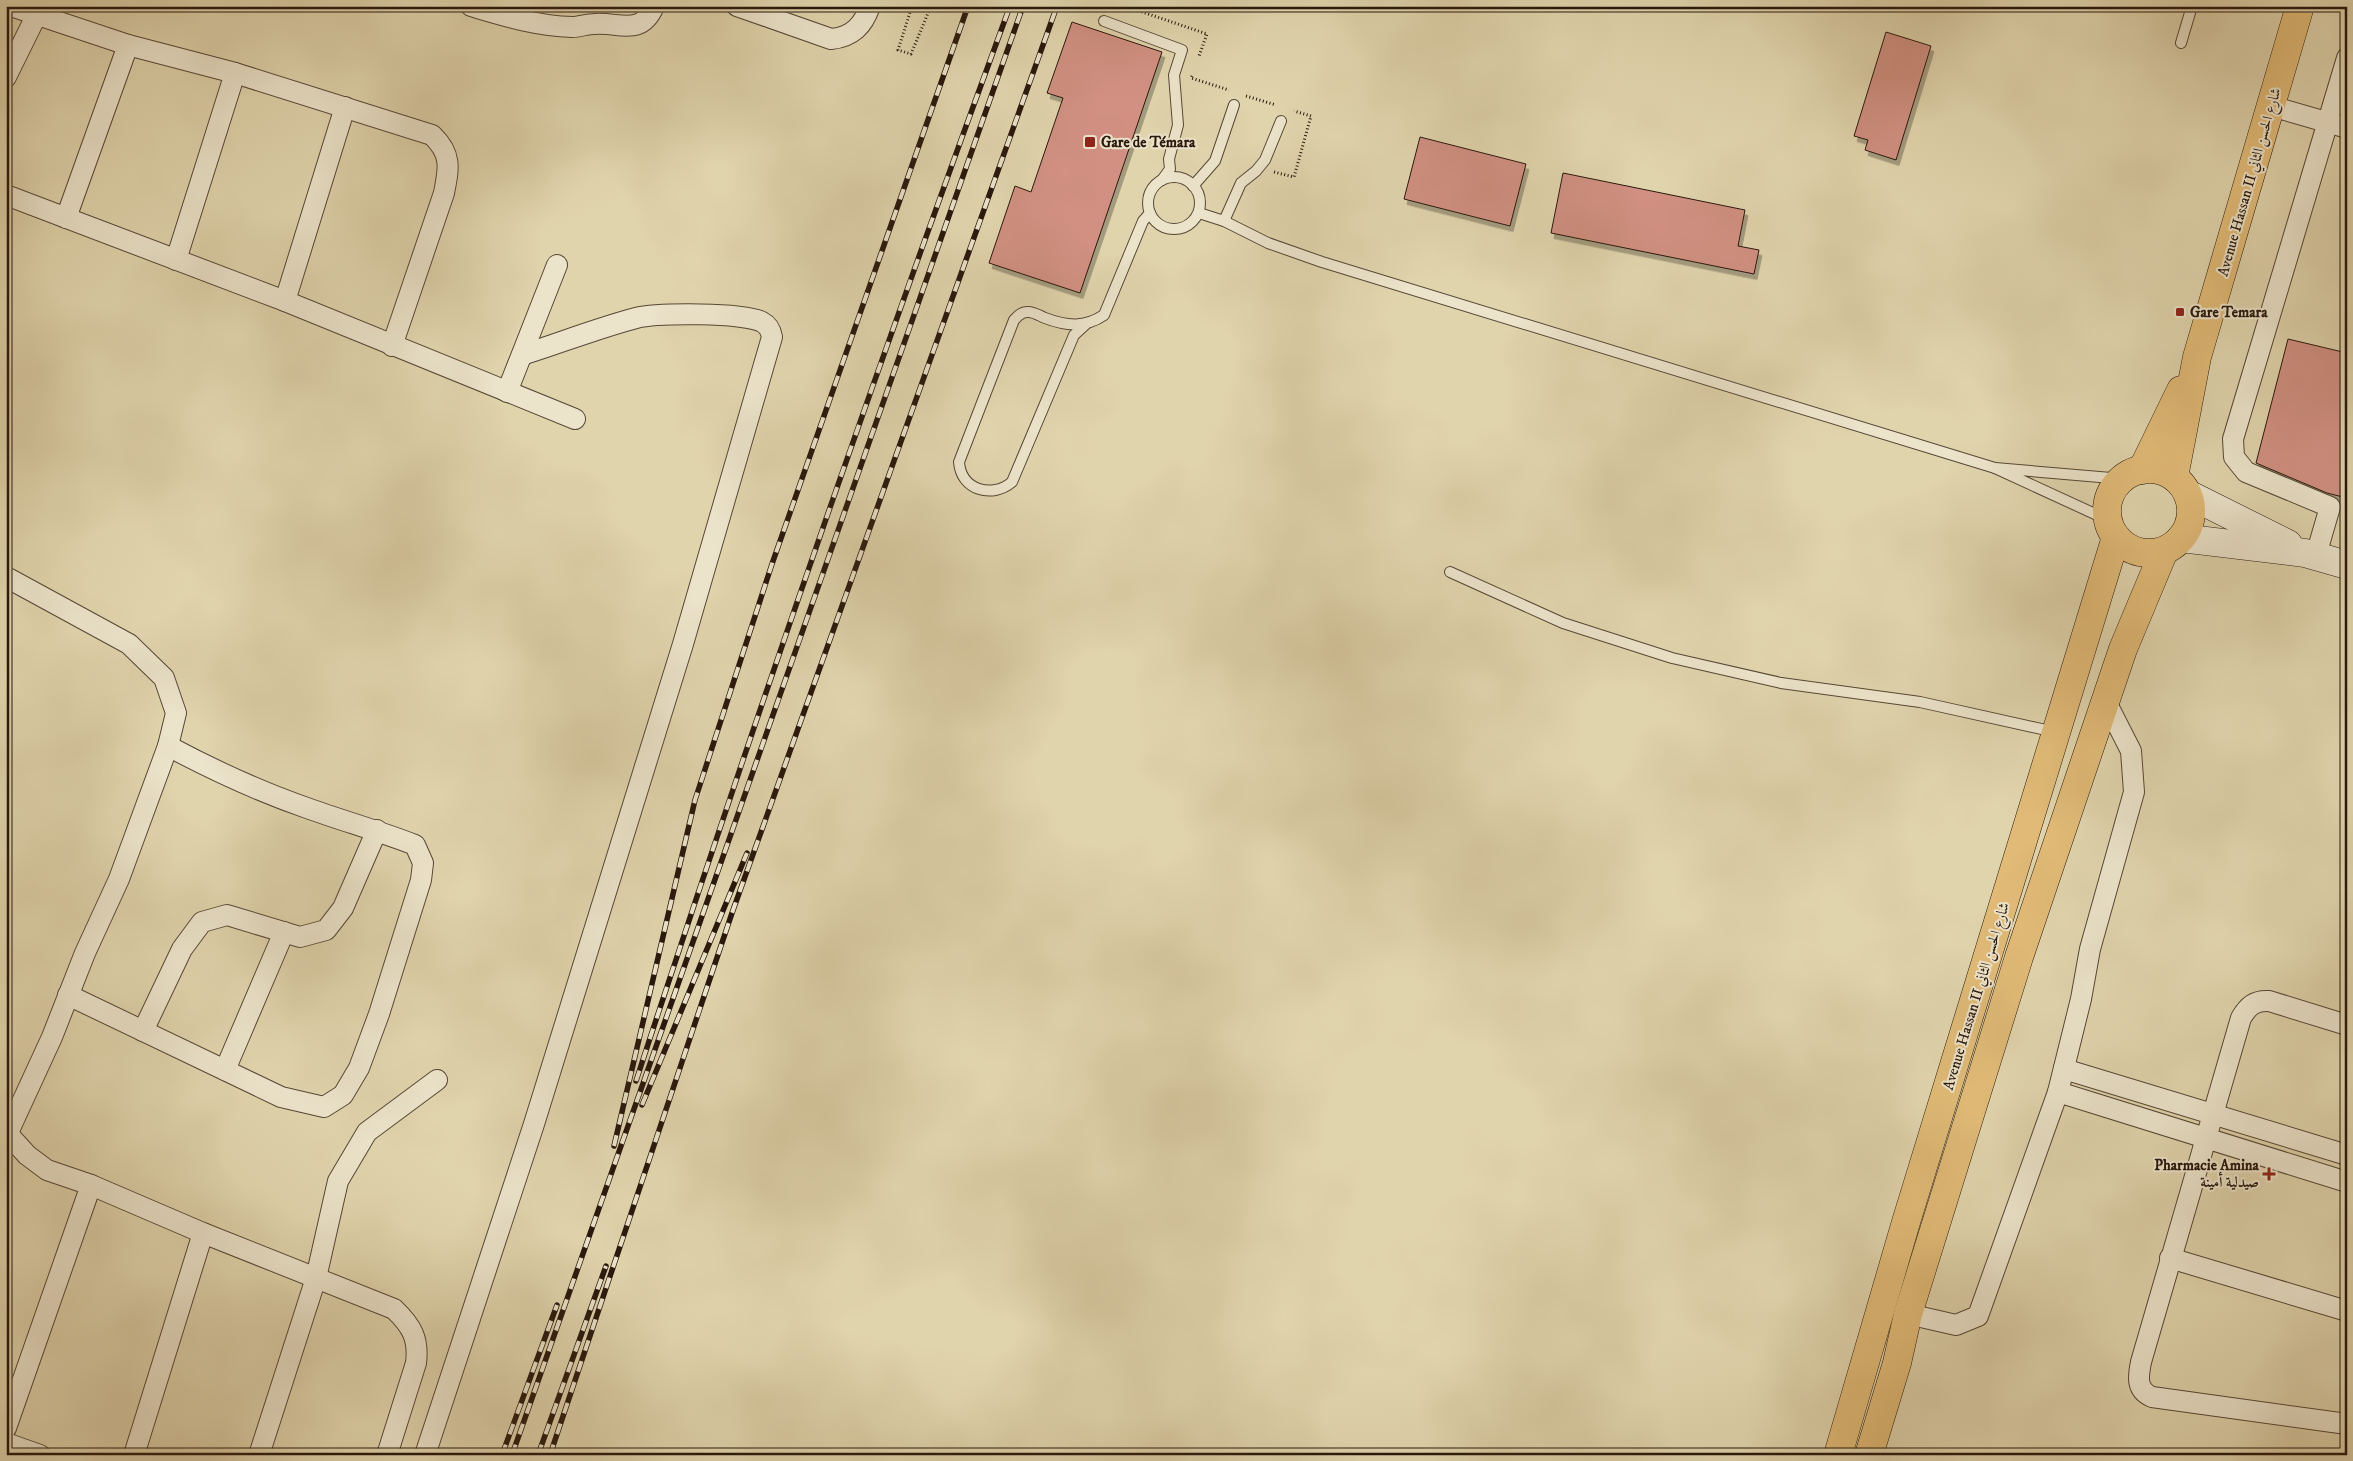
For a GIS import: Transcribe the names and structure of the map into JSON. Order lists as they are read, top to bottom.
{
  "streets": {
    "main road": ["Avenue Hassan II شارع الحسن الثاني"]
  },
  "places": {
    "transit": ["Gare de Témara", "Gare Temara"],
    "health": ["Pharmacie Amina صيدلية أمينة"]
  }
}
